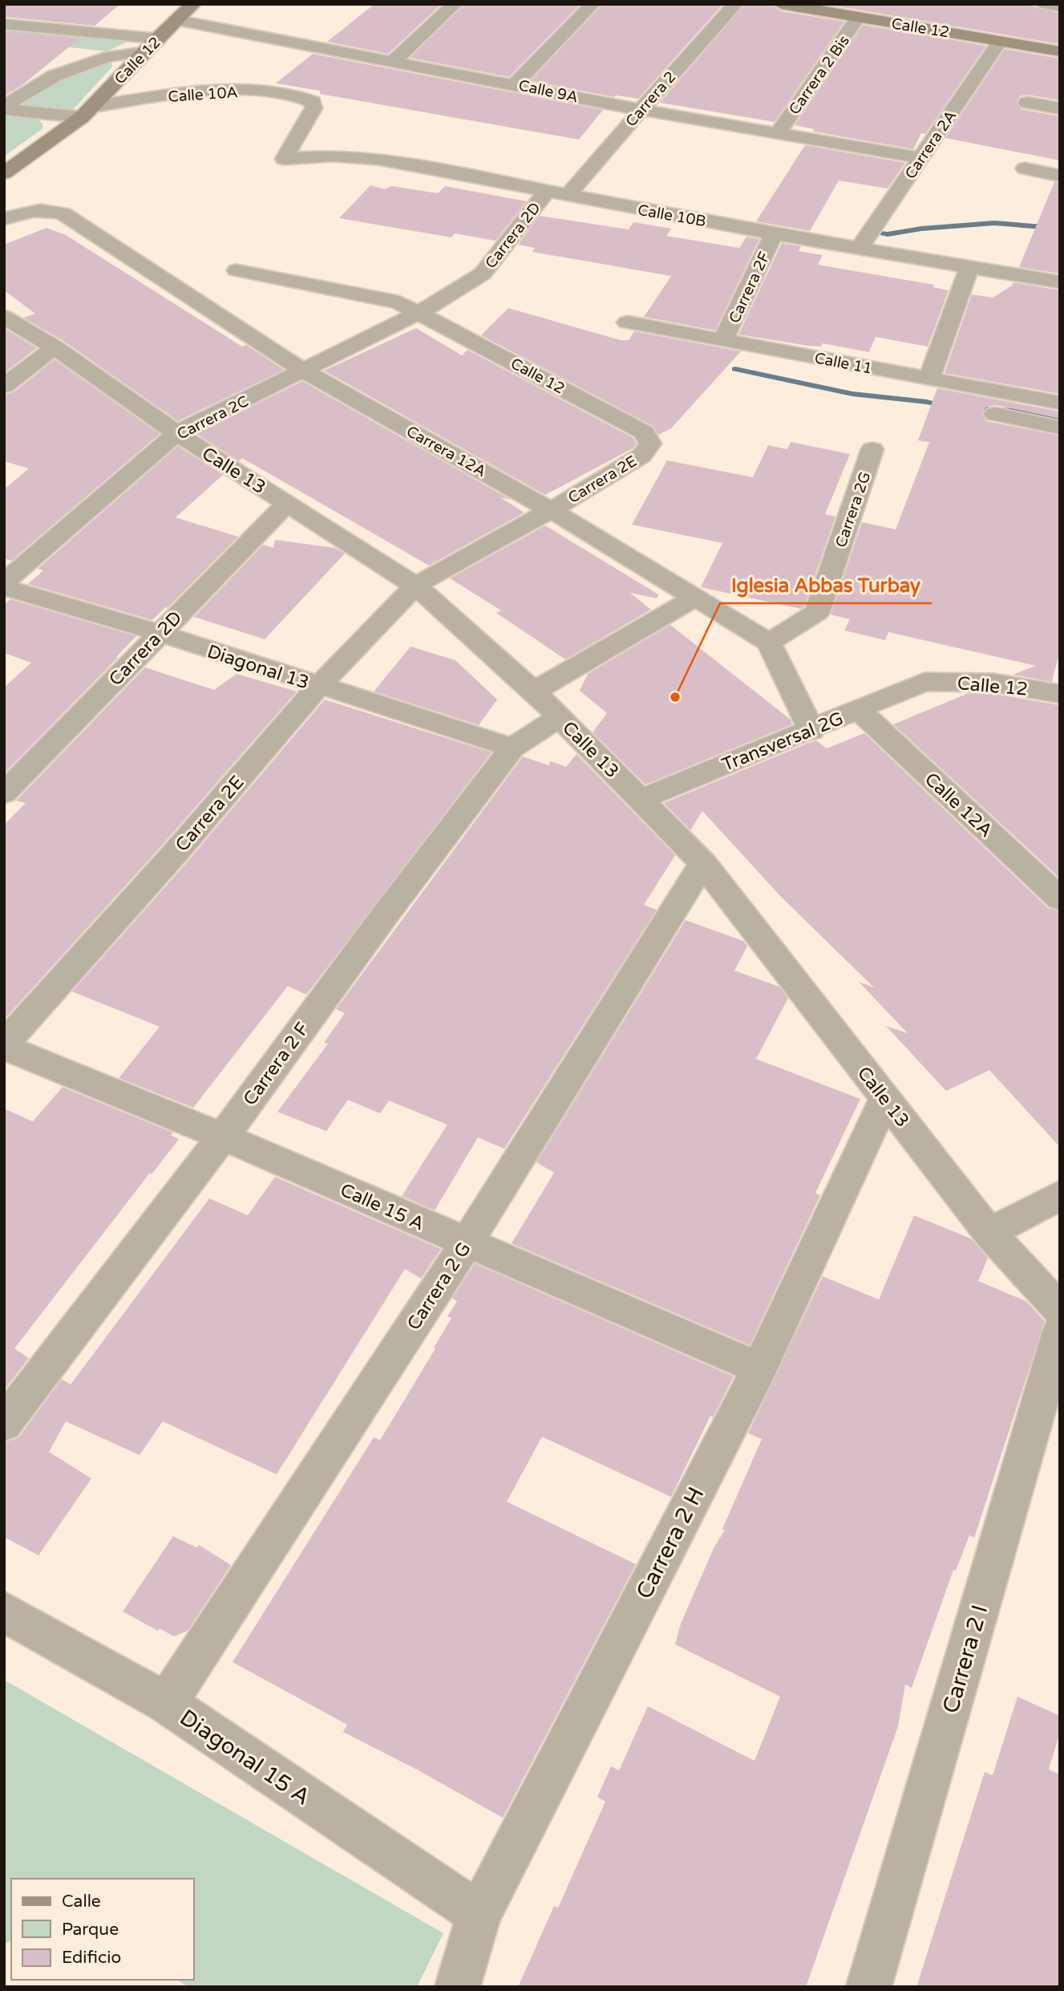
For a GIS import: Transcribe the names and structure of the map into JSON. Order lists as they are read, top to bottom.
{
  "streets": {
    "street": [
      "Calle 12",
      "Carrera 2 Bis",
      "Calle 9A",
      "Calle 10A",
      "Carrera 2",
      "Carrera 2A",
      "Calle 10B",
      "Carrera 2D",
      "Carrera 2F",
      "Calle 11",
      "Carrera 2C",
      "Carrera 12A",
      "Calle 13",
      "Carrera 2E",
      "Carrera 2G",
      "Diagonal 13",
      "Transversal 2G",
      "Calle 12A",
      "Carrera 2 F",
      "Calle 15 A",
      "Carrera 2 G",
      "Carrera 2 H",
      "Carrera 2 I",
      "Diagonal 15 A"
    ]
  },
  "crossings": [
    ["Calle 12", "Carrera 2 Bis"],
    ["Calle 12", "Calle 9A"],
    ["Calle 12", "Calle 10A"],
    ["Calle 12", "Carrera 2A"],
    ["Calle 12", "Carrera 2D"],
    ["Calle 12", "Carrera 2C"],
    ["Calle 12", "Carrera 2E"],
    ["Calle 12", "Transversal 2G"],
    ["Carrera 2 Bis", "Calle 9A"],
    ["Calle 9A", "Carrera 2"],
    ["Calle 9A", "Carrera 2A"],
    ["Calle 10A", "Calle 10B"],
    ["Carrera 2", "Calle 10B"],
    ["Carrera 2A", "Calle 10B"],
    ["Calle 10B", "Carrera 2D"],
    ["Calle 10B", "Carrera 2F"],
    ["Carrera 2D", "Carrera 2C"],
    ["Carrera 2D", "Calle 13"],
    ["Carrera 2D", "Diagonal 13"],
    ["Carrera 2F", "Calle 11"],
    ["Carrera 2C", "Carrera 12A"],
    ["Carrera 2C", "Calle 13"],
    ["Carrera 12A", "Carrera 2E"],
    ["Carrera 12A", "Carrera 2G"],
    ["Calle 13", "Carrera 2E"],
    ["Calle 13", "Transversal 2G"],
    ["Calle 13", "Carrera 2 F"],
    ["Calle 13", "Carrera 2 G"],
    ["Calle 13", "Carrera 2 H"],
    ["Carrera 2E", "Diagonal 13"],
    ["Carrera 2E", "Calle 15 A"],
    ["Diagonal 13", "Carrera 2 F"],
    ["Transversal 2G", "Calle 12A"],
    ["Carrera 2 F", "Calle 15 A"],
    ["Calle 15 A", "Carrera 2 G"],
    ["Calle 15 A", "Carrera 2 H"],
    ["Carrera 2 G", "Diagonal 15 A"],
    ["Carrera 2 H", "Diagonal 15 A"]
  ],
  "places": ["Iglesia Abbas Turbay"],
  "legend": ["Calle", "Parque", "Edificio"]
}
